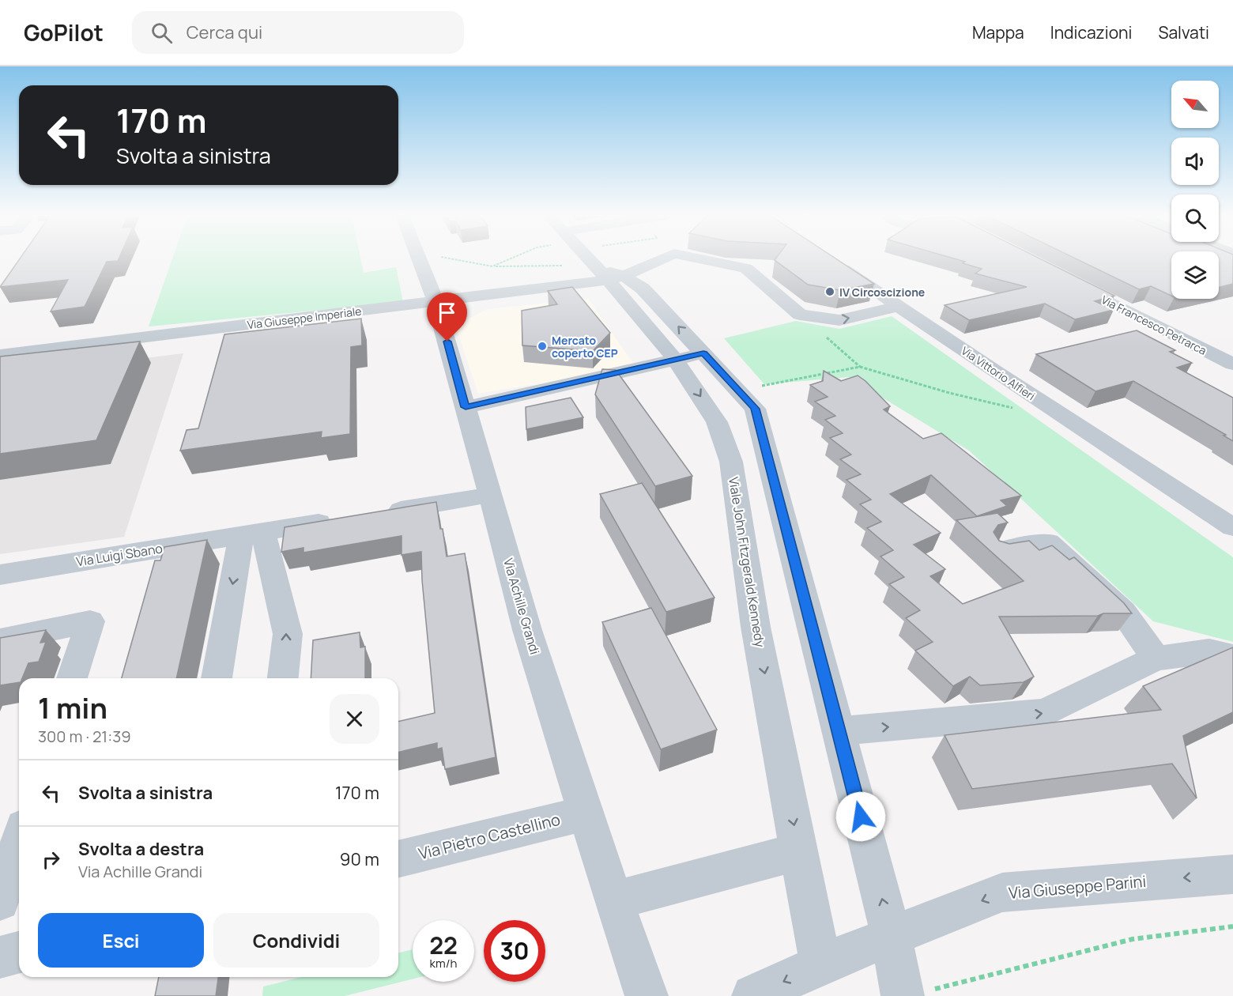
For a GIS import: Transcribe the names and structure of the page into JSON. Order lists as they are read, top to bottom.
{
  "streets": {
    "street": [
      "Via Giuseppe Imperiale",
      "Via Francesco Petrarca",
      "Via Vittorio Alfieri",
      "Via Luigi Sbano",
      "Viale John Fitzgerald Kennedy",
      "Via Achille Grandi",
      "Via Pietro Castellino",
      "Via Giuseppe Parini"
    ]
  },
  "crossings": [
    ["Via Giuseppe Imperiale", "Viale John Fitzgerald Kennedy"],
    ["Via Giuseppe Imperiale", "Via Achille Grandi"],
    ["Viale John Fitzgerald Kennedy", "Via Giuseppe Parini"],
    ["Via Achille Grandi", "Via Pietro Castellino"]
  ],
  "places": ["IV Circoscizione", "Mercato coperto CEP"],
  "north": "top left",
  "page": {
    "header": "GoPilot",
    "search": "Cerca qui",
    "nav": ["Mappa", "Indicazioni", "Salvati"],
    "turn": ["170 m", "Svolta a sinistra"],
    "heading": ["1 min", "300 m · 21:39"],
    "list": [
      {
        "name": "Svolta a sinistra",
        "value": "170 m"
      },
      {
        "name": "Svolta a destra",
        "note": "Via Achille Grandi",
        "value": "90 m"
      }
    ],
    "buttons": ["Esci", "Condividi"],
    "speed": "22 km/h",
    "limit": "30"
  }
}
